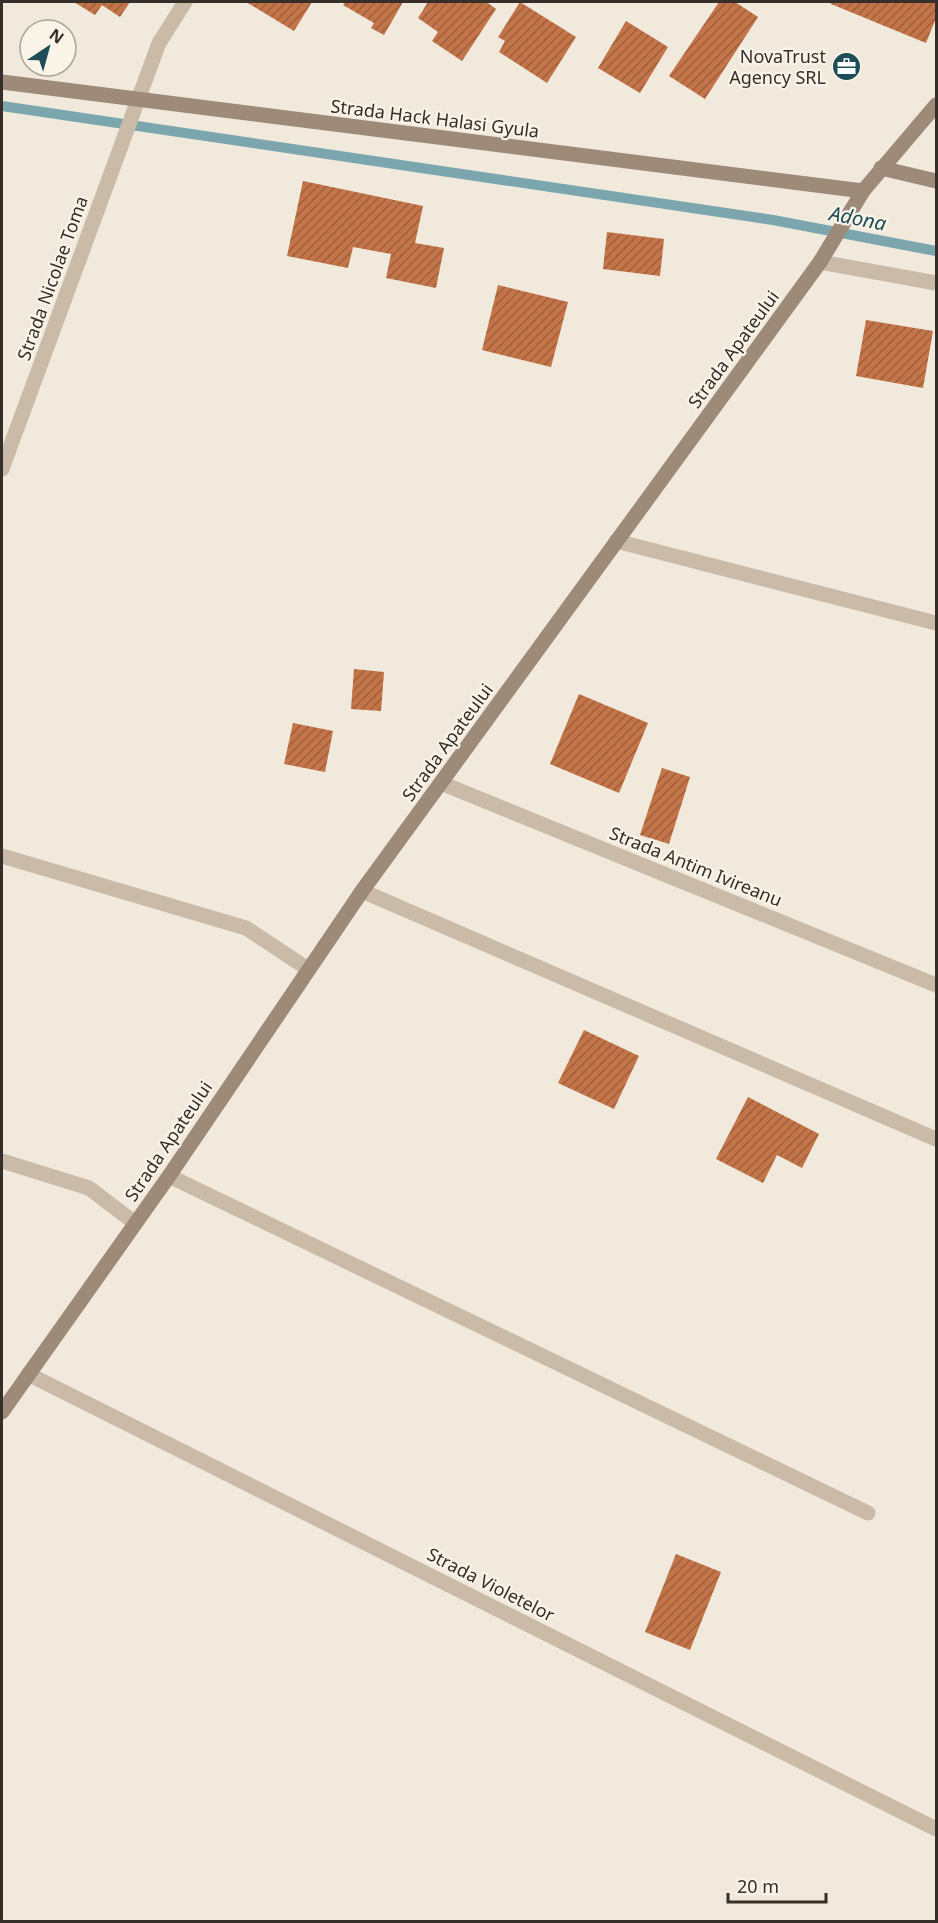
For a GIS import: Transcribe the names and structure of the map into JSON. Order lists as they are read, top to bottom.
{
  "streets": {
    "street": [
      "Strada Hack Halasi Gyula",
      "Strada Nicolae Toma",
      "Strada Apateului",
      "Strada Antim Ivireanu",
      "Strada Violetelor"
    ]
  },
  "crossings": [
    ["Strada Hack Halasi Gyula", "Strada Nicolae Toma"],
    ["Strada Hack Halasi Gyula", "Strada Apateului"],
    ["Strada Apateului", "Strada Antim Ivireanu"],
    ["Strada Apateului", "Strada Violetelor"]
  ],
  "water": ["Adona"],
  "places": {
    "office": ["NovaTrust Agency SRL"]
  },
  "scale_bar": "20 m",
  "north": "top right"
}
